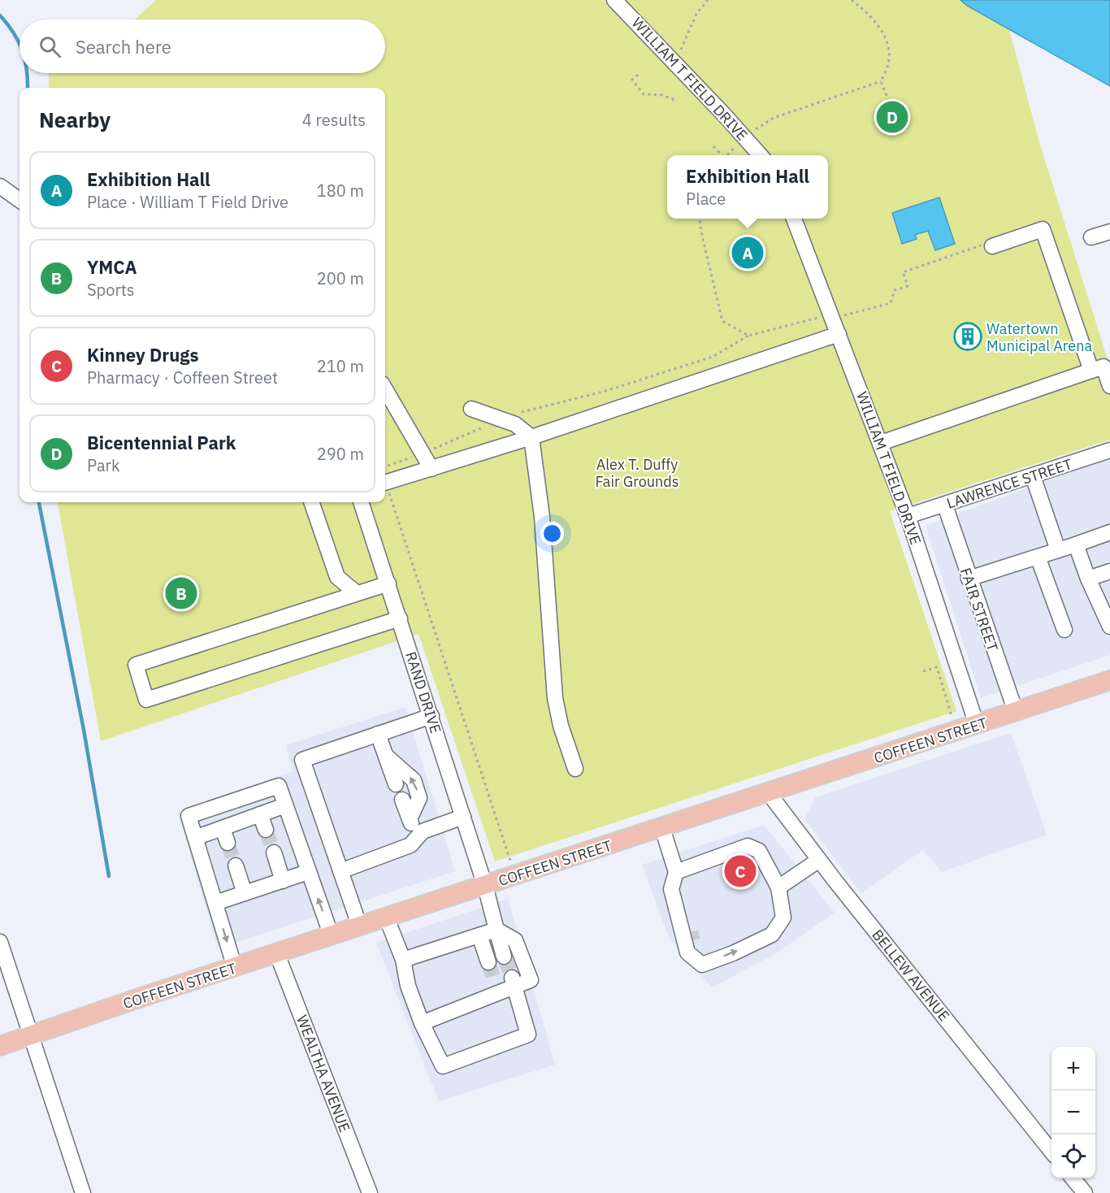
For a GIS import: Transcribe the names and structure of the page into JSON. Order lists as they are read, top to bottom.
{
  "streets": {
    "main road": ["COFFEEN STREET"],
    "street": [
      "WILLIAM T FIELD DRIVE",
      "LAWRENCE STREET",
      "FAIR STREET",
      "RAND DRIVE",
      "BELLEW AVENUE",
      "WEALTHA AVENUE"
    ]
  },
  "crossings": [
    ["WILLIAM T FIELD DRIVE", "LAWRENCE STREET"],
    ["WILLIAM T FIELD DRIVE", "COFFEEN STREET"],
    ["LAWRENCE STREET", "FAIR STREET"],
    ["FAIR STREET", "COFFEEN STREET"],
    ["RAND DRIVE", "COFFEEN STREET"],
    ["COFFEEN STREET", "BELLEW AVENUE"],
    ["COFFEEN STREET", "WEALTHA AVENUE"]
  ],
  "parks": ["Alex T. Duffy Fair Grounds"],
  "places": {
    "building": ["Watertown Municipal Arena"]
  },
  "page": {
    "search": "Search here",
    "heading": ["Nearby", "4 results"],
    "pins": [
      "D",
      "A",
      "B",
      "C"
    ],
    "list": [
      {
        "mark": "A",
        "name": "Exhibition Hall",
        "note": "Place · William T Field Drive",
        "value": "180 m"
      },
      {
        "mark": "B",
        "name": "YMCA",
        "note": "Sports",
        "value": "200 m"
      },
      {
        "mark": "C",
        "name": "Kinney Drugs",
        "note": "Pharmacy · Coffeen Street",
        "value": "210 m"
      },
      {
        "mark": "D",
        "name": "Bicentennial Park",
        "note": "Park",
        "value": "290 m"
      }
    ],
    "popup": ["Exhibition Hall", "Place"],
    "map_buttons": ["+", "−"]
  }
}
